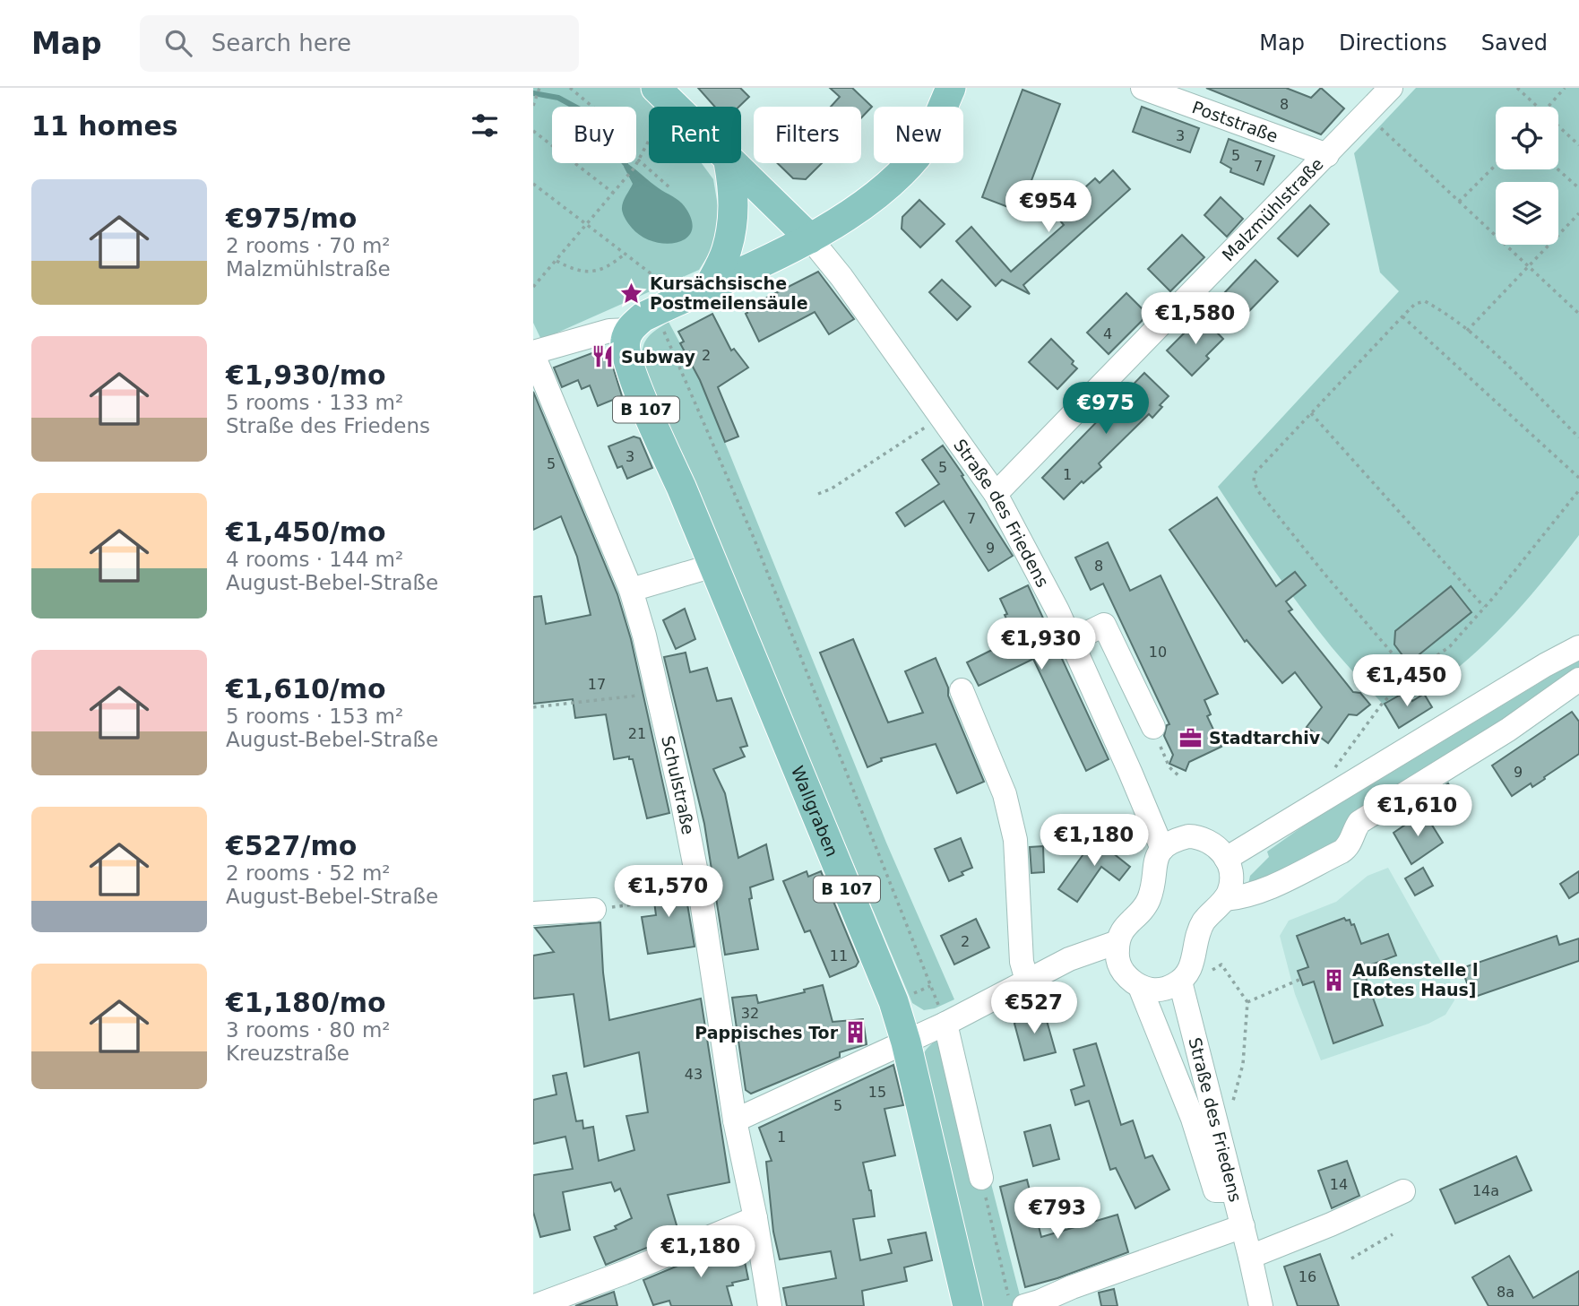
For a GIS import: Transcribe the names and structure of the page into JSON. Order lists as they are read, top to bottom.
{
  "streets": {
    "main road": ["B 107", "Wallgraben"],
    "street": [
      "Poststraße",
      "Malzmühlstraße",
      "Straße des Friedens",
      "Schulstraße"
    ]
  },
  "crossings": [
    ["Poststraße", "Malzmühlstraße"],
    ["Malzmühlstraße", "Straße des Friedens"]
  ],
  "places": {
    "place": ["Kursächsische Postmeilensäule"],
    "restaurant": ["Subway"],
    "office": ["Stadtarchiv"],
    "building": ["Außenstelle l [Rotes Haus]", "Pappisches Tor"]
  },
  "house_numbers": [
    "8",
    "3",
    "5",
    "7",
    "4",
    "2",
    "3",
    "5",
    "5",
    "1",
    "7",
    "9",
    "8",
    "10",
    "17",
    "21",
    "9",
    "2",
    "11",
    "32",
    "43",
    "15",
    "5",
    "1",
    "14",
    "14a",
    "16",
    "8a"
  ],
  "page": {
    "header": "Map",
    "search": "Search here",
    "nav": ["Map", "Directions", "Saved"],
    "heading": "11 homes",
    "chip": [
      "Buy",
      "Rent",
      "Filters",
      "New"
    ],
    "list": [
      {
        "name": "€975/mo",
        "note": "2 rooms · 70 m² · Malzmühlstraße"
      },
      {
        "name": "€1,930/mo",
        "note": "5 rooms · 133 m² · Straße des Friedens"
      },
      {
        "name": "€1,450/mo",
        "note": "4 rooms · 144 m² · August-Bebel-Straße"
      },
      {
        "name": "€1,610/mo",
        "note": "5 rooms · 153 m² · August-Bebel-Straße"
      },
      {
        "name": "€527/mo",
        "note": "2 rooms · 52 m² · August-Bebel-Straße"
      },
      {
        "name": "€1,180/mo",
        "note": "3 rooms · 80 m² · Kreuzstraße"
      }
    ],
    "price": [
      "€954",
      "€1,580",
      "€975",
      "€1,930",
      "€1,450",
      "€1,610",
      "€1,180",
      "€1,570",
      "€527",
      "€793",
      "€1,180"
    ]
  }
}
